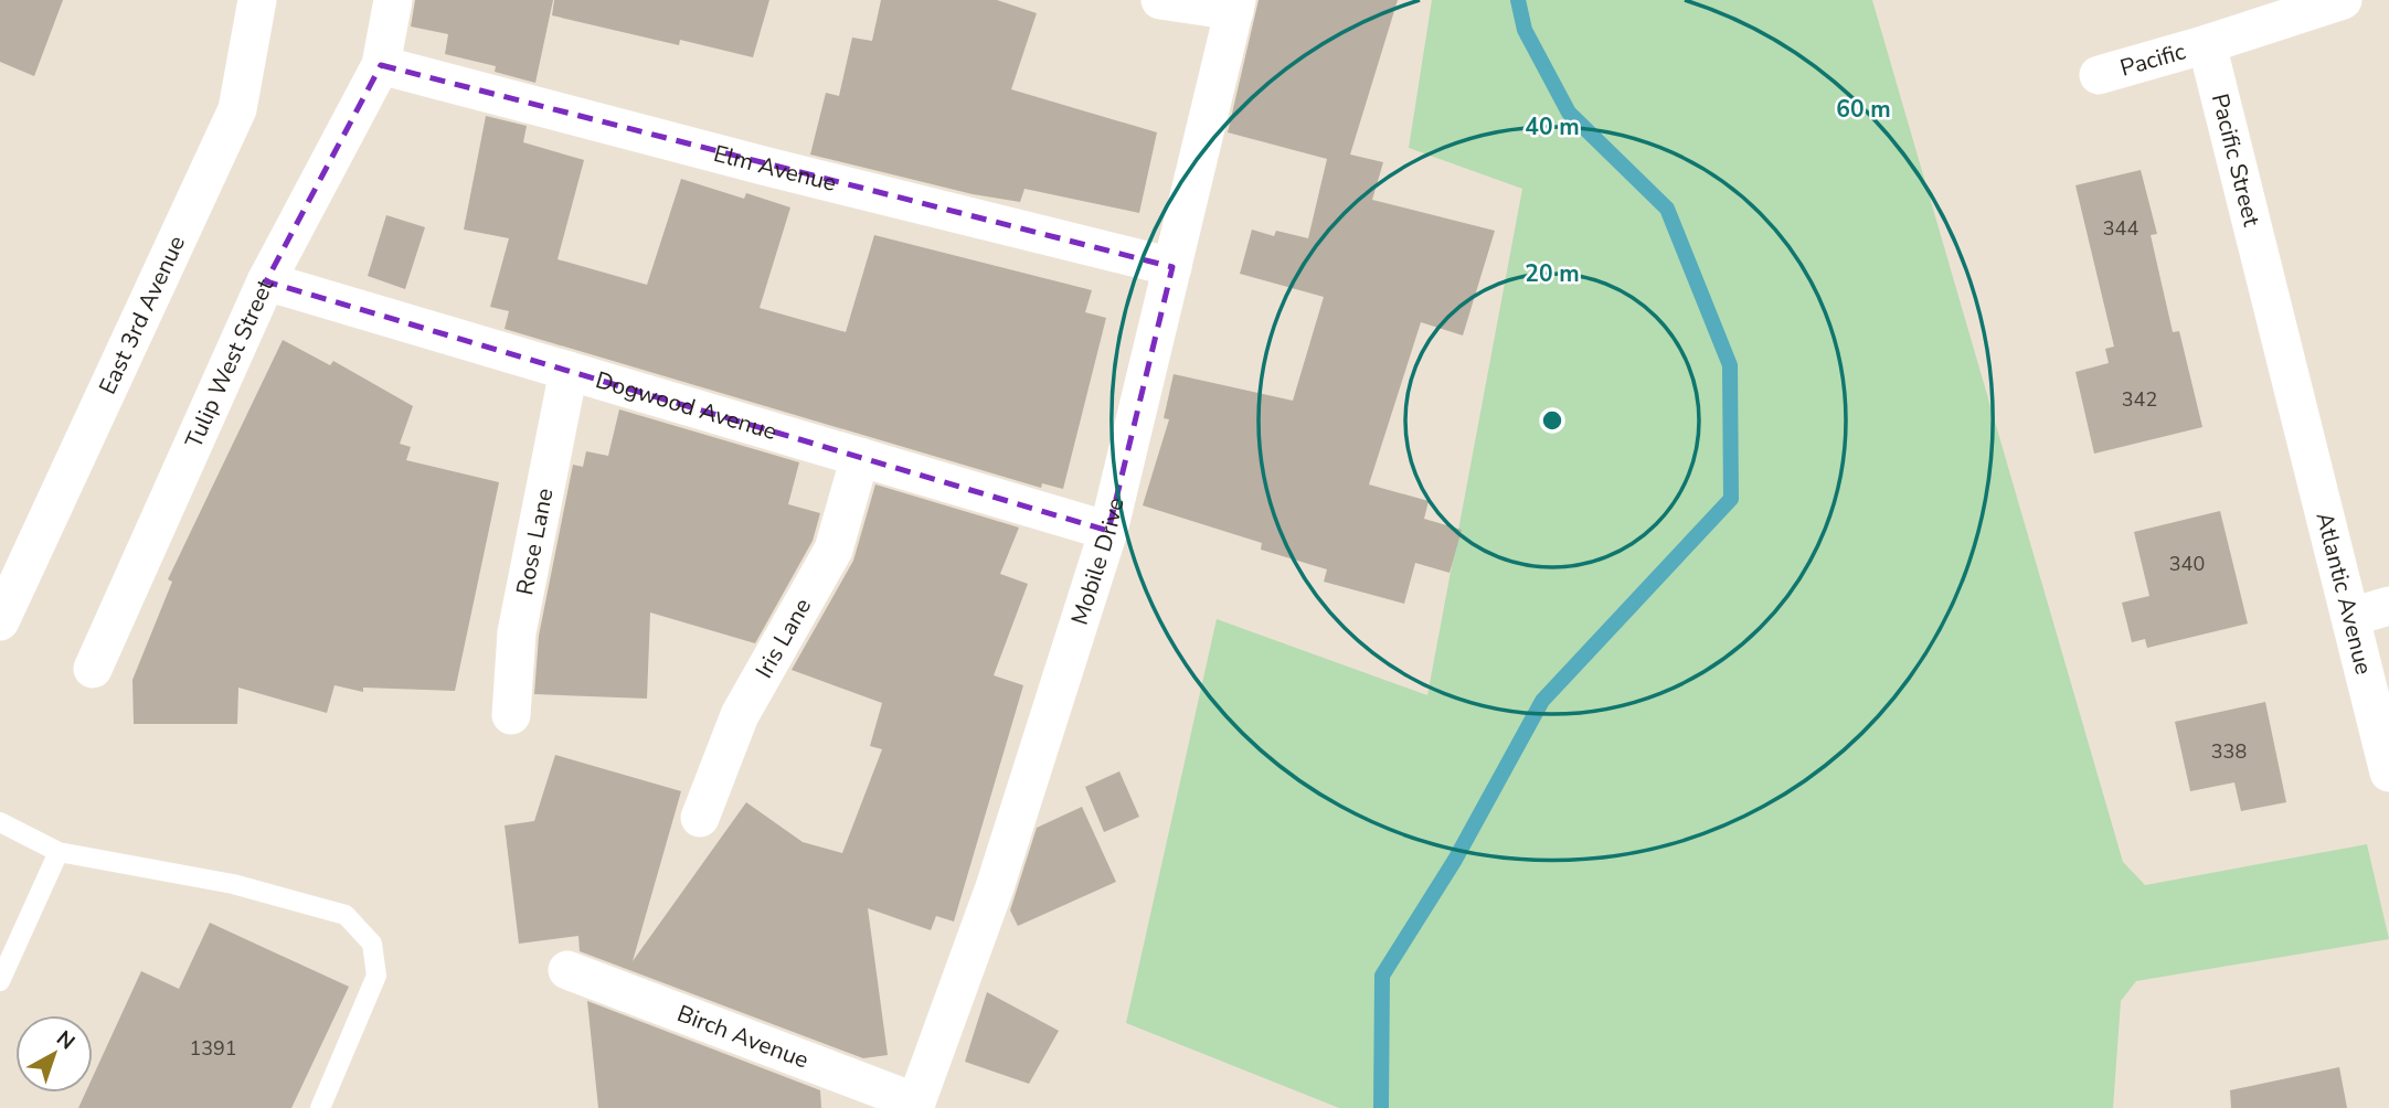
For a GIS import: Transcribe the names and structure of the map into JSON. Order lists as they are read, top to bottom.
{
  "streets": {
    "street": [
      "Pacific",
      "Pacific Street",
      "Elm Avenue",
      "East 3rd Avenue",
      "Tulip West Street",
      "Dogwood Avenue",
      "Rose Lane",
      "Mobile Drive",
      "Atlantic Avenue",
      "Iris Lane",
      "Birch Avenue"
    ]
  },
  "crossings": [
    ["Pacific", "Pacific Street"],
    ["Pacific Street", "Atlantic Avenue"],
    ["Elm Avenue", "Tulip West Street"],
    ["Elm Avenue", "Mobile Drive"],
    ["Tulip West Street", "Dogwood Avenue"],
    ["Dogwood Avenue", "Rose Lane"],
    ["Dogwood Avenue", "Mobile Drive"],
    ["Dogwood Avenue", "Iris Lane"],
    ["Mobile Drive", "Birch Avenue"]
  ],
  "house_numbers": [
    "344",
    "342",
    "340",
    "338",
    "1391"
  ],
  "north": "top right",
  "rings": ["60 m", "40 m", "20 m"]
}
